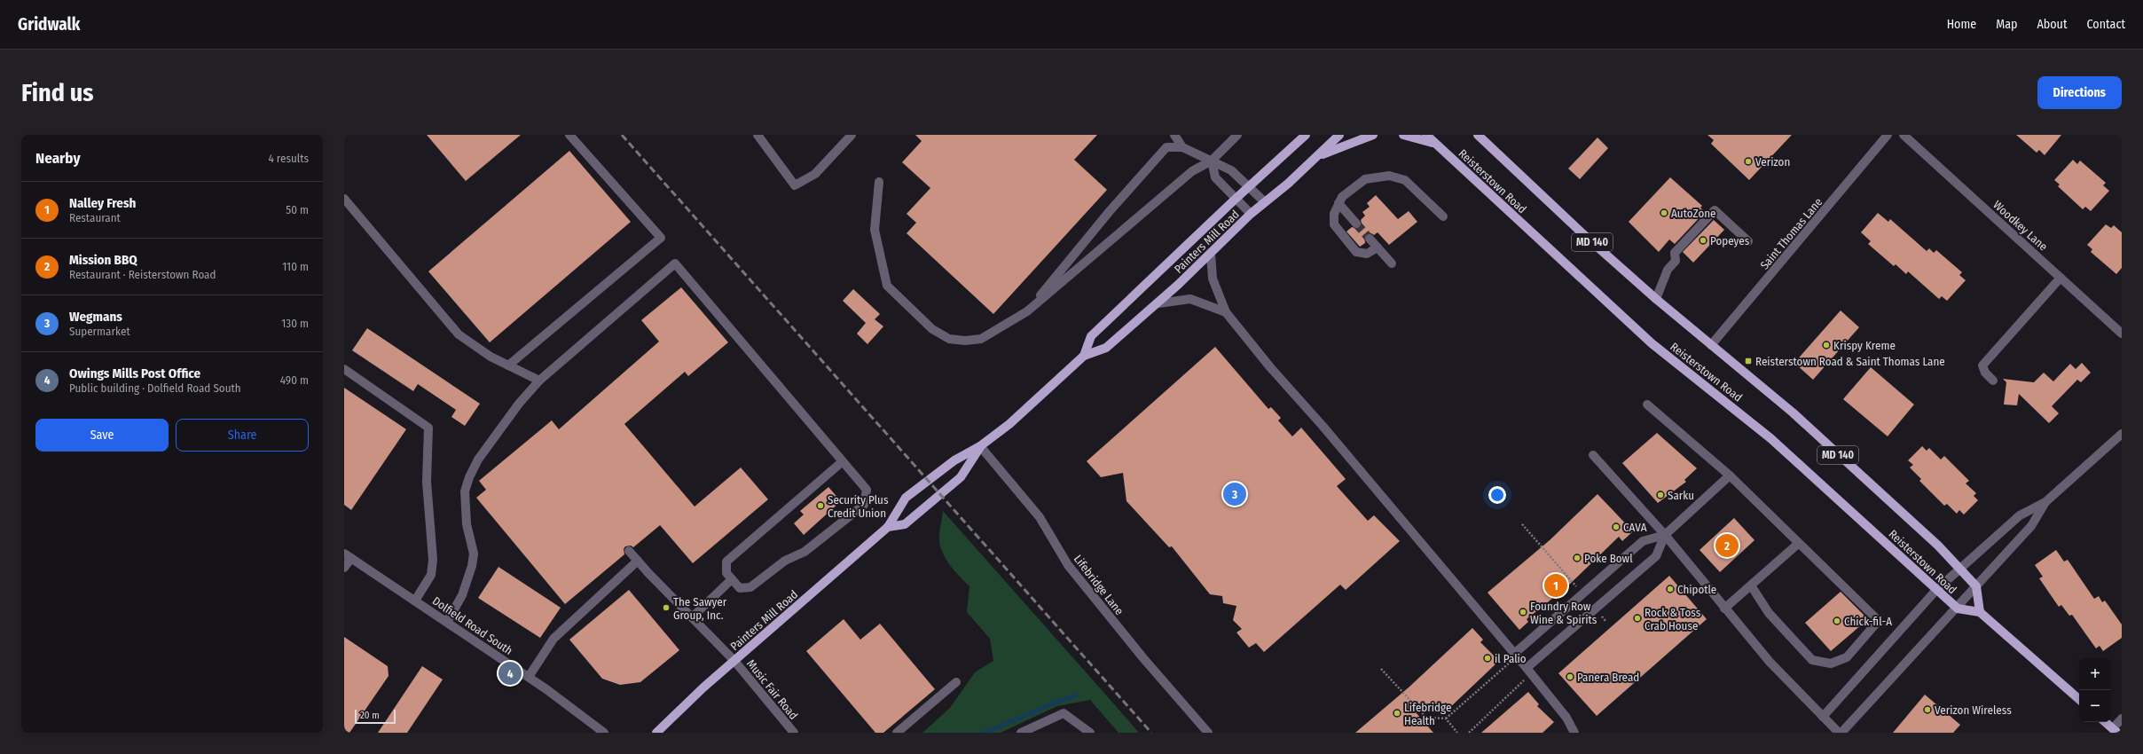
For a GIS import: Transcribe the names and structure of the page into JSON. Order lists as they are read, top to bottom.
{
  "streets": {
    "main road": ["Reisterstown Road", "Painters Mill Road", "MD 140"],
    "street": [
      "Woodkey Lane",
      "Saint Thomas Lane",
      "Lifebridge Lane",
      "Dolfield Road South",
      "Music Fair Road"
    ]
  },
  "crossings": [
    ["Reisterstown Road", "Saint Thomas Lane"],
    ["Painters Mill Road", "Lifebridge Lane"],
    ["Painters Mill Road", "Music Fair Road"]
  ],
  "places": {
    "other": [
      "Verizon",
      "AutoZone",
      "Popeyes",
      "Krispy Kreme",
      "Sarku",
      "Security Plus Credit Union",
      "CAVA",
      "Poke Bowl",
      "Chipotle",
      "The Sawyer Group, Inc.",
      "Foundry Row Wine & Spirits",
      "Rock & Toss Crab House",
      "Chick-fil-A",
      "il Palio",
      "Panera Bread",
      "Verizon Wireless",
      "Lifebridge Health"
    ],
    "transit": ["Reisterstown Road & Saint Thomas Lane"]
  },
  "scale_bar": "20 m",
  "page": {
    "header": "Gridwalk",
    "nav": [
      "Home",
      "Map",
      "About",
      "Contact"
    ],
    "buttons": [
      "Directions",
      ["Save", "Share"]
    ],
    "title": "Find us",
    "heading": ["Nearby", "4 results"],
    "list": [
      {
        "mark": "1",
        "name": "Nalley Fresh",
        "note": "Restaurant",
        "value": "50 m"
      },
      {
        "mark": "2",
        "name": "Mission BBQ",
        "note": "Restaurant · Reisterstown Road",
        "value": "110 m"
      },
      {
        "mark": "3",
        "name": "Wegmans",
        "note": "Supermarket",
        "value": "130 m"
      },
      {
        "mark": "4",
        "name": "Owings Mills Post Office",
        "note": "Public building · Dolfield Road South",
        "value": "490 m"
      }
    ],
    "pins": [
      "3",
      "2",
      "1",
      "4"
    ],
    "map_buttons": ["+", "−"],
    "scale": "20 m"
  }
}
